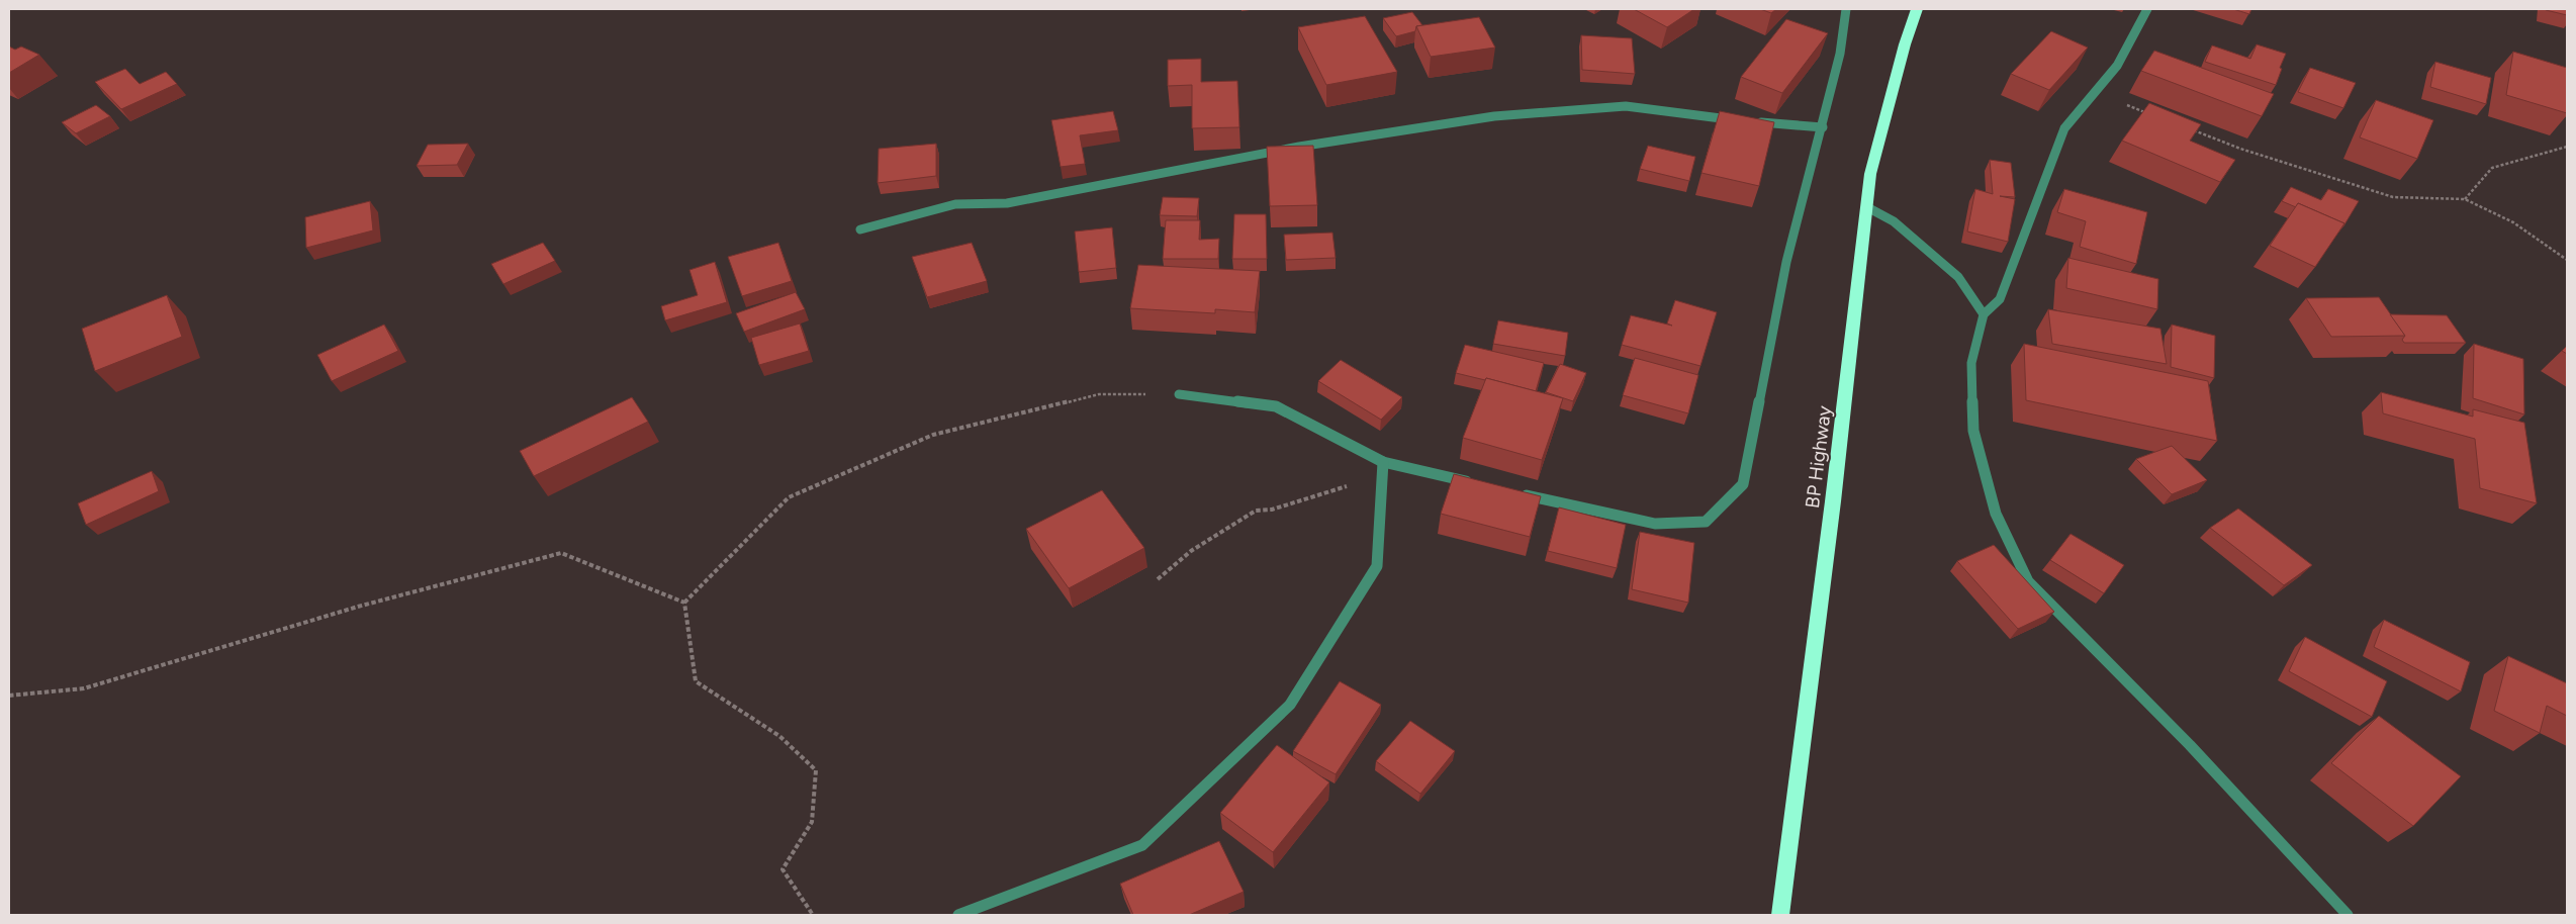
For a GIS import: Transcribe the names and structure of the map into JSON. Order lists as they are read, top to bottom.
{
  "streets": {
    "highway": ["BP Highway"]
  }
}
